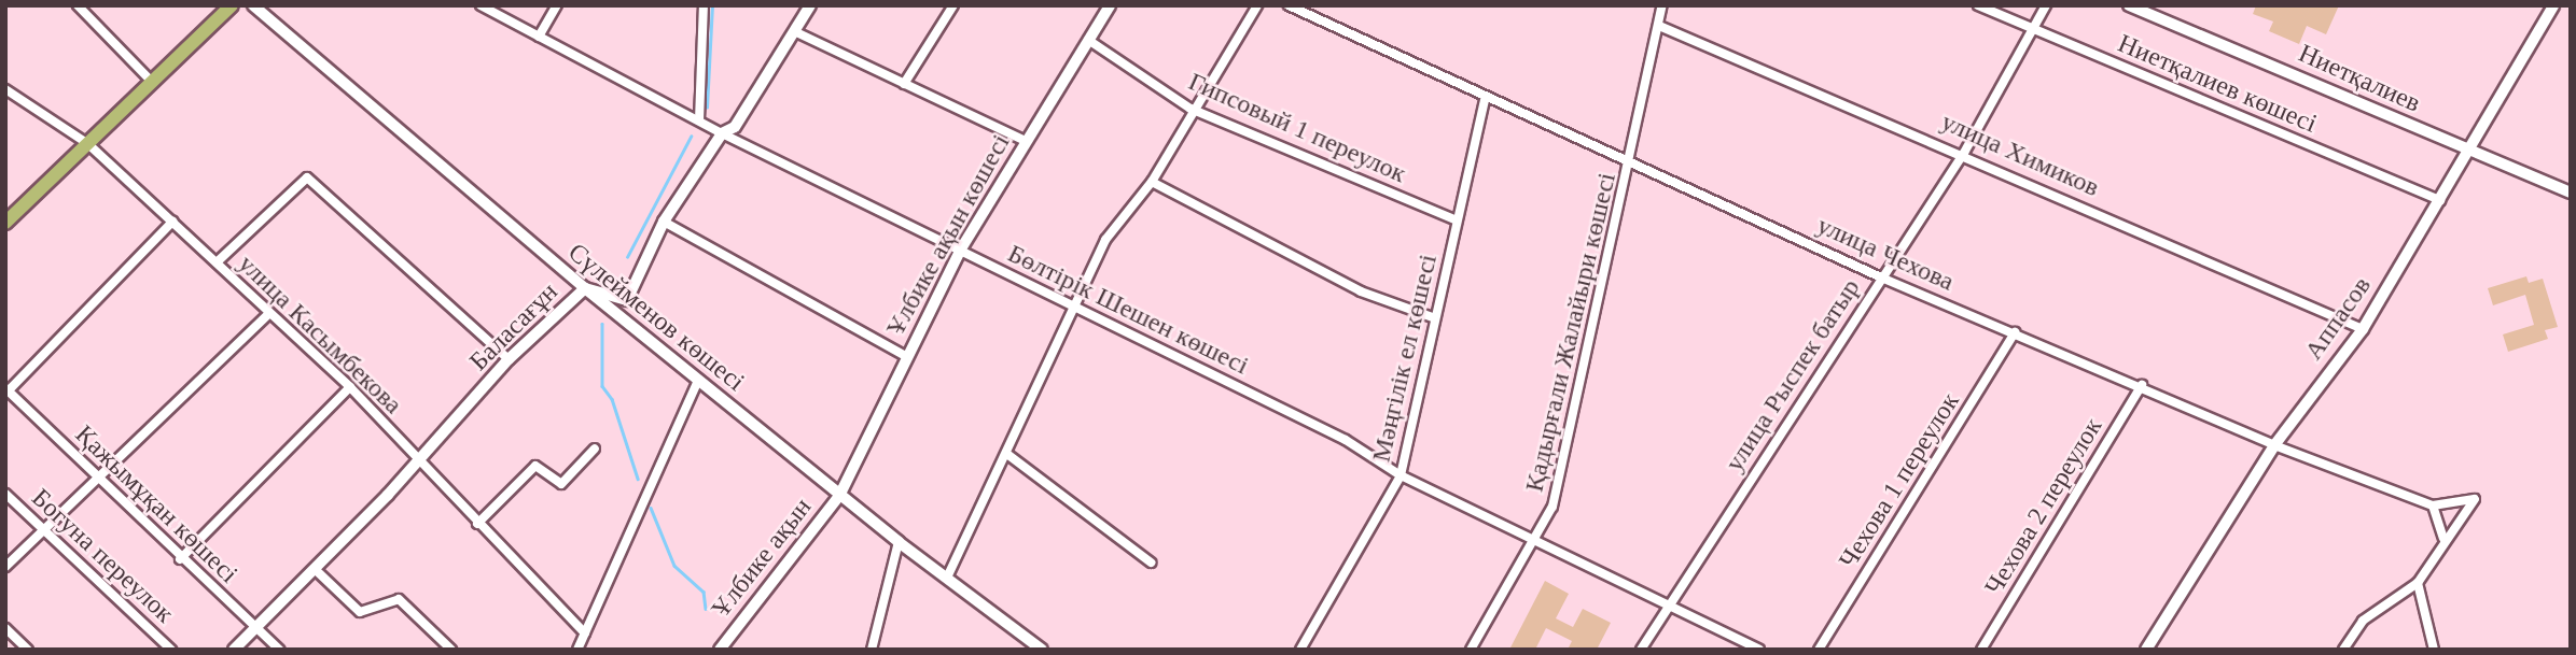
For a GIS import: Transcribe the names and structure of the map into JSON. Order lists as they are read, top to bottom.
{
  "streets": {
    "main road": ["Ұлбике ақын көшесі", "Сүлейменов көшесі"],
    "street": [
      "Ниетқалиев",
      "Ниетқалиев көшесі",
      "Гипсовый 1 переулок",
      "улица Химиков",
      "улица Чехова",
      "Бөлтірік Шешен көшесі",
      "Аппасов",
      "Баласағұн",
      "Қадырғали Жалайыри көшесі",
      "улица Касымбекова",
      "Мәңгілік ел көшесі",
      "улица Рыспек батыр",
      "Чехова 1 переулок",
      "Қажымұқан көшесі",
      "Чехова 2 переулок",
      "Богуна переулок",
      "Ұлбике ақын"
    ]
  },
  "crossings": [
    ["Ниетқалиев", "Аппасов"],
    ["Ниетқалиев көшесі", "Аппасов"],
    ["Ниетқалиев көшесі", "улица Рыспек батыр"],
    ["Гипсовый 1 переулок", "Ұлбике ақын көшесі"],
    ["Гипсовый 1 переулок", "Мәңгілік ел көшесі"],
    ["улица Химиков", "Аппасов"],
    ["улица Химиков", "Қадырғали Жалайыри көшесі"],
    ["улица Химиков", "улица Рыспек батыр"],
    ["Ұлбике ақын көшесі", "Бөлтірік Шешен көшесі"],
    ["Ұлбике ақын көшесі", "Сүлейменов көшесі"],
    ["Ұлбике ақын көшесі", "Ұлбике ақын"],
    ["улица Чехова", "Аппасов"],
    ["улица Чехова", "Қадырғали Жалайыри көшесі"],
    ["улица Чехова", "Мәңгілік ел көшесі"],
    ["улица Чехова", "улица Рыспек батыр"],
    ["улица Чехова", "Чехова 1 переулок"],
    ["улица Чехова", "Чехова 2 переулок"],
    ["Бөлтірік Шешен көшесі", "Баласағұн"],
    ["Бөлтірік Шешен көшесі", "Қадырғали Жалайыри көшесі"],
    ["Бөлтірік Шешен көшесі", "Мәңгілік ел көшесі"],
    ["Бөлтірік Шешен көшесі", "улица Рыспек батыр"],
    ["Сүлейменов көшесі", "Баласағұн"],
    ["Сүлейменов көшесі", "Ұлбике ақын"],
    ["Баласағұн", "улица Касымбекова"],
    ["Баласағұн", "Қажымұқан көшесі"]
  ]
}
